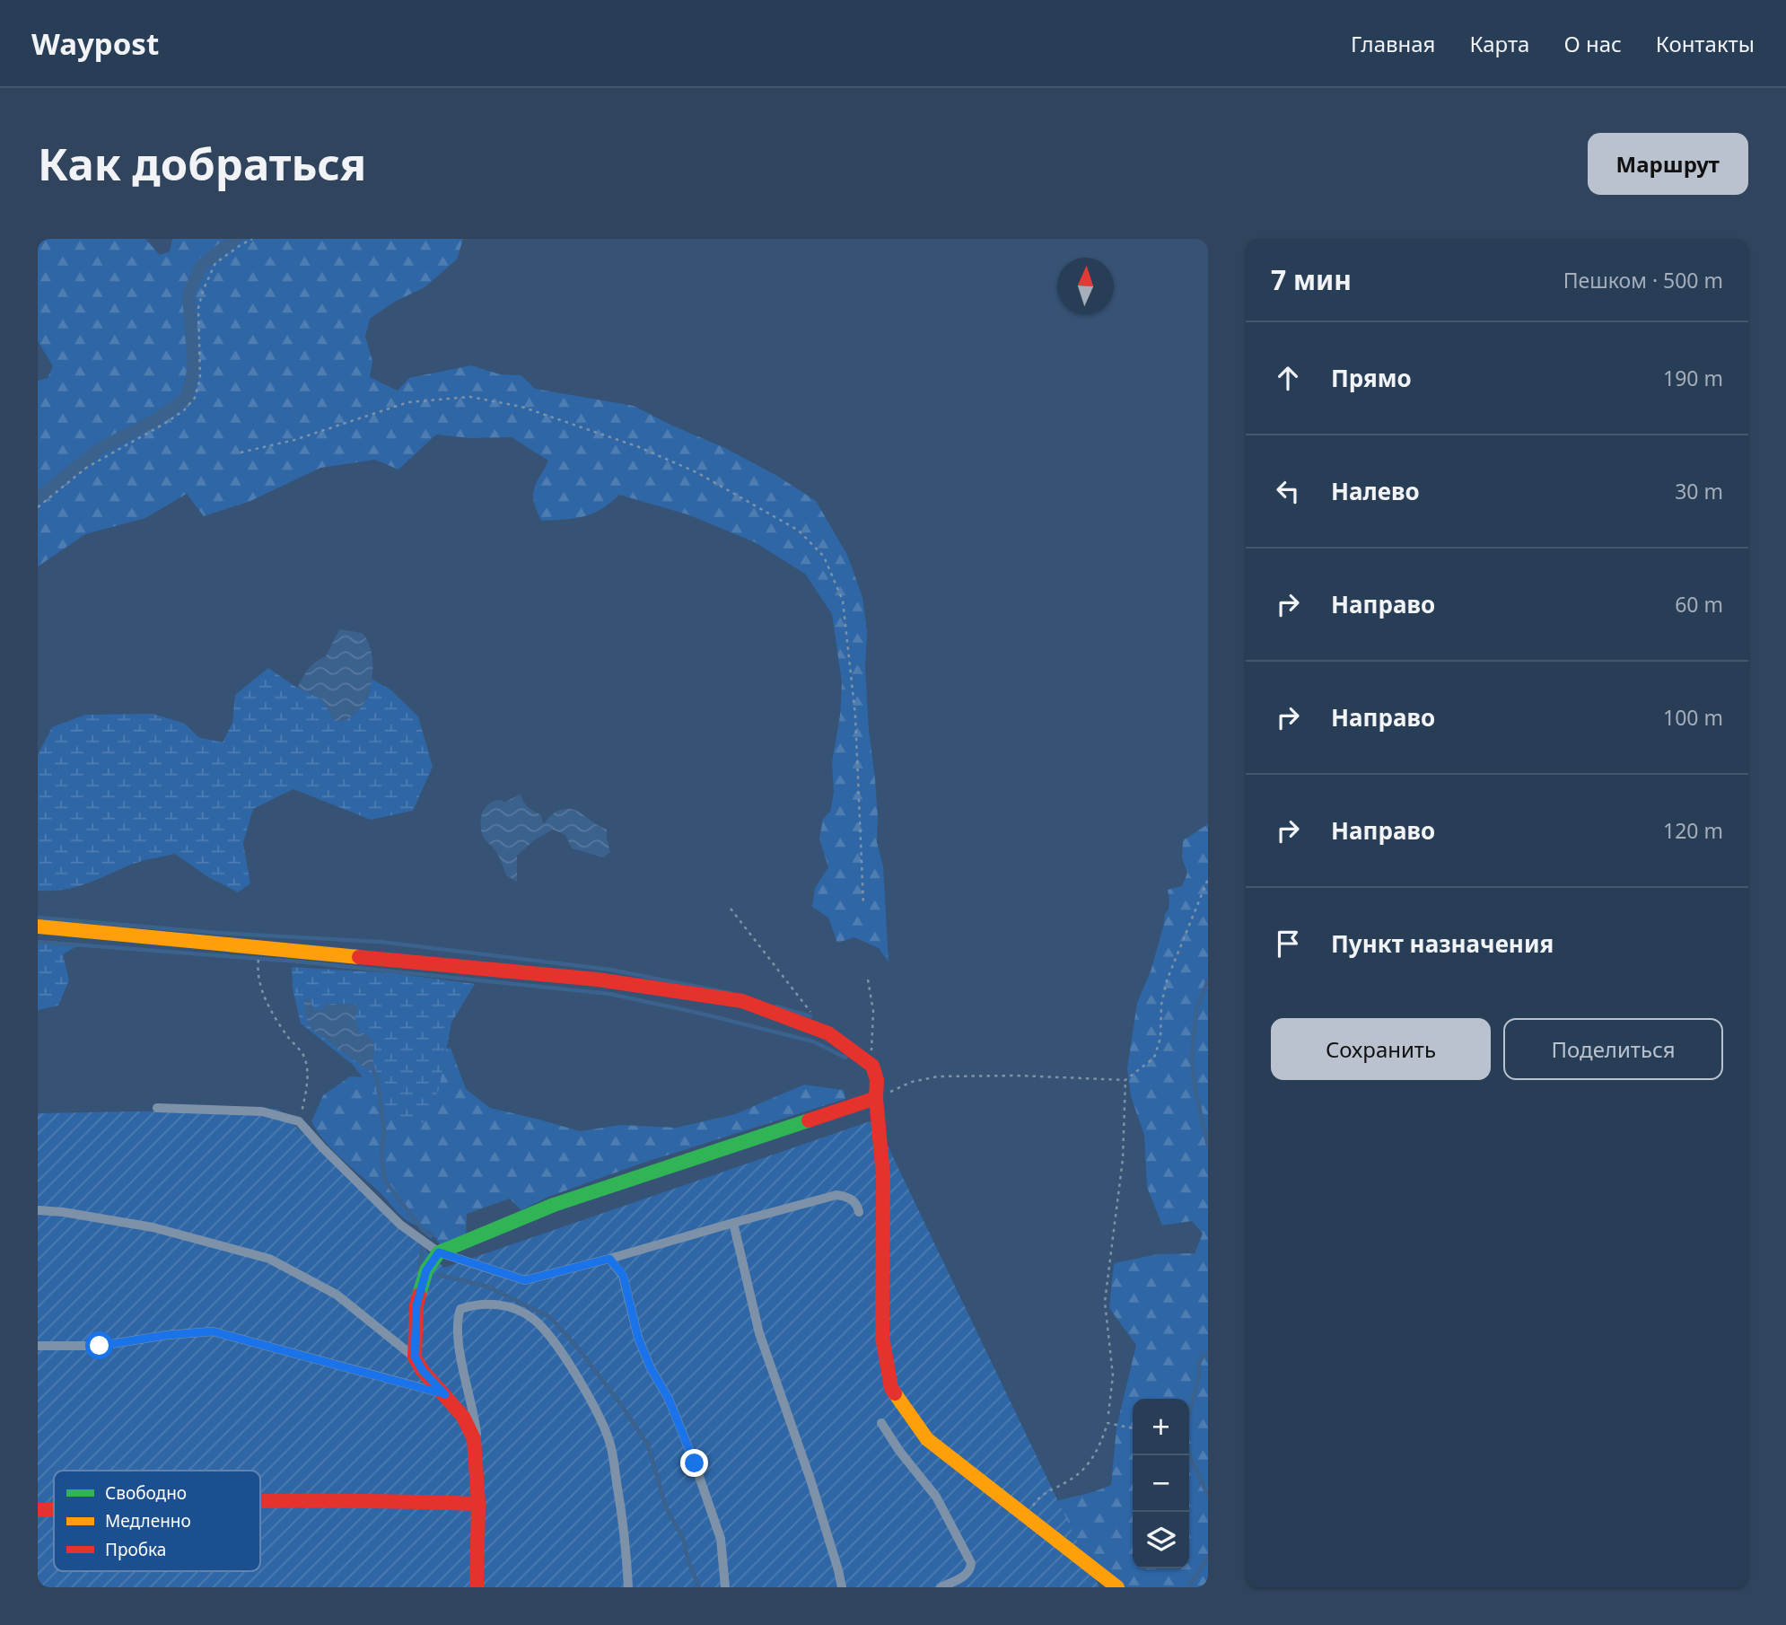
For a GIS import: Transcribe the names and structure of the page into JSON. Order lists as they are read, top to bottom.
{
  "legend": ["Свободно", "Медленно", "Пробка"],
  "north": "top",
  "page": {
    "header": "Waypost",
    "nav": [
      "Главная",
      "Карта",
      "О нас",
      "Контакты"
    ],
    "buttons": [
      "Маршрут",
      ["Сохранить", "Поделиться"]
    ],
    "title": "Как добраться",
    "heading": ["7 мин", "Пешком · 500 m"],
    "list": [
      ["Прямо", "190 m"],
      ["Налево", "30 m"],
      ["Направо", "60 m"],
      ["Направо", "100 m"],
      ["Направо", "120 m"],
      "Пункт назначения"
    ],
    "map_buttons": ["+", "−"]
  }
}
